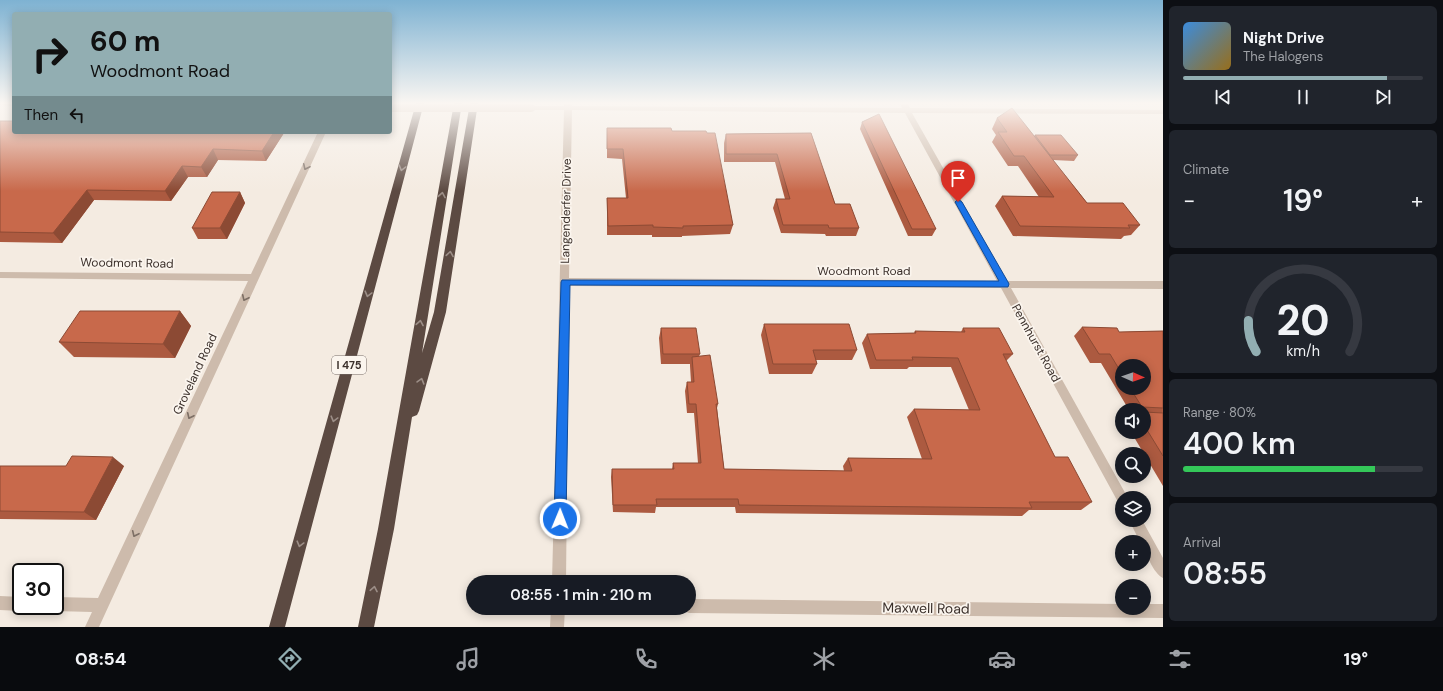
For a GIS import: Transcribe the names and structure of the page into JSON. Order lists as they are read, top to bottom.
{
  "streets": {
    "highway": ["I 475"],
    "street": [
      "Langenderfer Drive",
      "Woodmont Road",
      "Pennhurst Road",
      "Groveland Road",
      "Maxwell Road"
    ]
  },
  "crossings": [
    ["Langenderfer Drive", "Woodmont Road"],
    ["Woodmont Road", "Pennhurst Road"],
    ["Woodmont Road", "Groveland Road"]
  ],
  "one_way": ["Groveland Road"],
  "north": "right",
  "page": {
    "turn": ["60 m", "Woodmont Road"],
    "song": ["Night Drive", "The Halogens"],
    "then": "Then",
    "tile": [
      "Climate",
      ["Range · 80%", "400 km"],
      ["Arrival", "08:55"]
    ],
    "heat": ["−", "19°", "+"],
    "map_buttons": ["+", "−"],
    "limit": "30",
    "trip": "08:55 · 1 min · 210 m",
    "tabs": ["08:54", "19°"],
    "gauge": ["20", "km/h"]
  }
}
